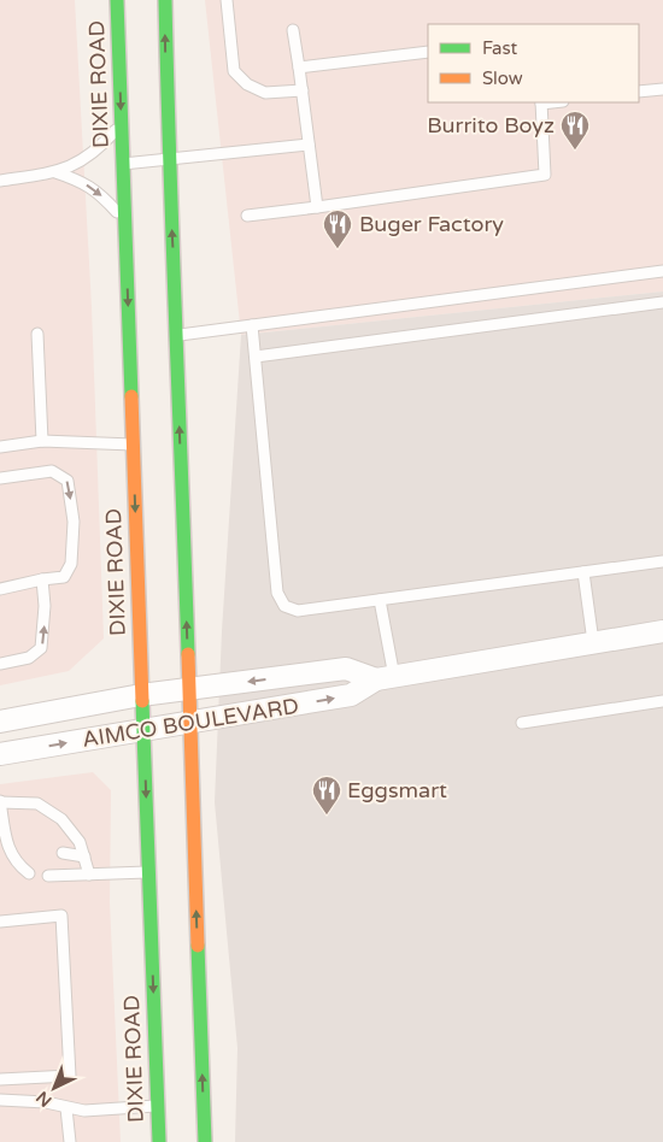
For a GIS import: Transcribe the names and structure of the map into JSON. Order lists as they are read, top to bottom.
{
  "streets": {
    "main road": ["DIXIE ROAD"],
    "street": ["AIMCO BOULEVARD"]
  },
  "crossings": [
    ["DIXIE ROAD", "AIMCO BOULEVARD"]
  ],
  "places": {
    "restaurant": ["Burrito Boyz", "Buger Factory", "Eggsmart"]
  },
  "legend": ["Fast", "Slow"],
  "north": "bottom left"
}
